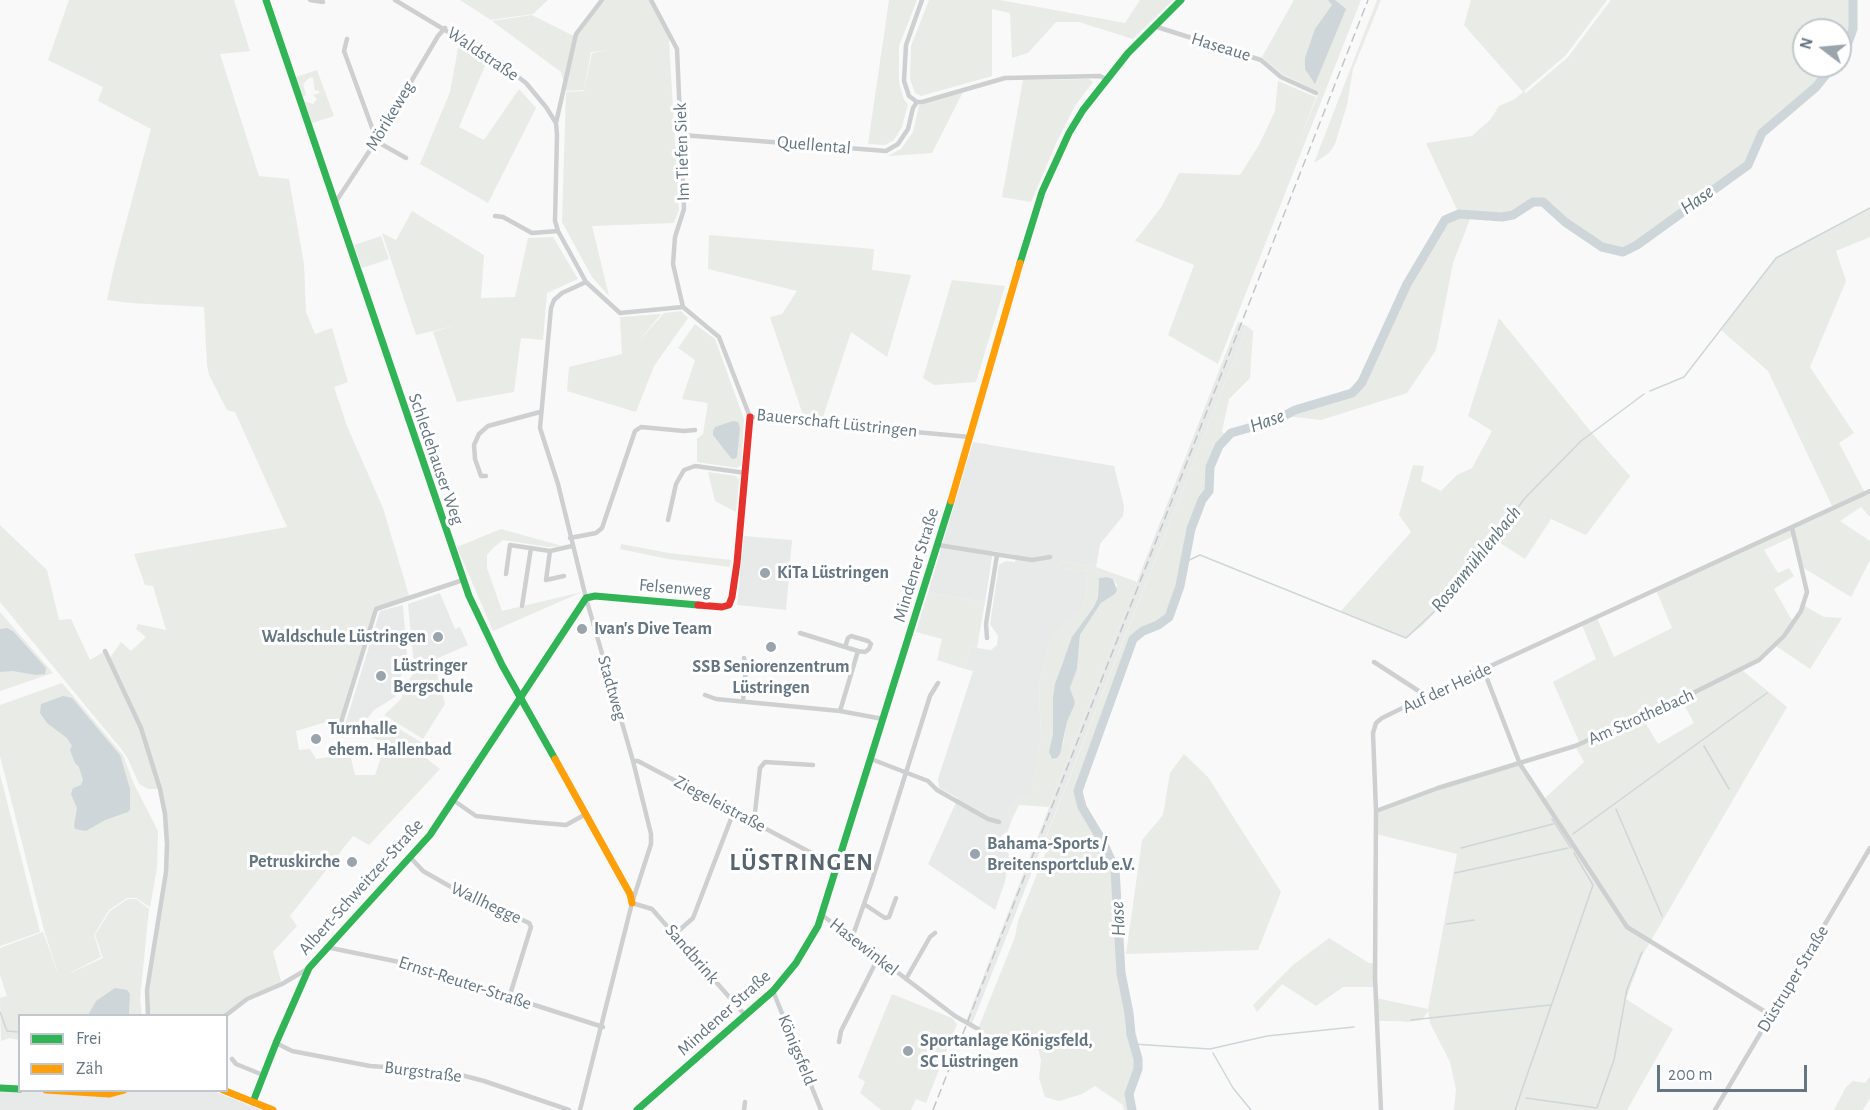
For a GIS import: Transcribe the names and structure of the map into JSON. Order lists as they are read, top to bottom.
{
  "streets": {
    "street": [
      "Haseaue",
      "Waldstraße",
      "Mörikeweg",
      "Quellental",
      "Im Tiefen Siek",
      "Bauerschaft Lüstringen",
      "Schledehauser Weg",
      "Mindener Straße",
      "Felsenweg",
      "Stadtweg",
      "Auf der Heide",
      "Am Strothebach",
      "Ziegeleistraße",
      "Albert-Schweitzer-Straße",
      "Wallhegge",
      "Hasewinkel",
      "Sandbrink",
      "Düstruper Straße",
      "Ernst-Reuter-Straße",
      "Königsfeld",
      "Burgstraße"
    ]
  },
  "crossings": [
    ["Haseaue", "Mindener Straße"],
    ["Waldstraße", "Mörikeweg"],
    ["Mörikeweg", "Schledehauser Weg"],
    ["Quellental", "Im Tiefen Siek"],
    ["Im Tiefen Siek", "Bauerschaft Lüstringen"],
    ["Bauerschaft Lüstringen", "Mindener Straße"],
    ["Bauerschaft Lüstringen", "Felsenweg"],
    ["Schledehauser Weg", "Stadtweg"],
    ["Schledehauser Weg", "Albert-Schweitzer-Straße"],
    ["Schledehauser Weg", "Sandbrink"],
    ["Mindener Straße", "Ziegeleistraße"],
    ["Mindener Straße", "Hasewinkel"],
    ["Mindener Straße", "Sandbrink"],
    ["Mindener Straße", "Königsfeld"],
    ["Felsenweg", "Stadtweg"],
    ["Stadtweg", "Ziegeleistraße"],
    ["Stadtweg", "Sandbrink"],
    ["Stadtweg", "Ernst-Reuter-Straße"],
    ["Auf der Heide", "Am Strothebach"],
    ["Albert-Schweitzer-Straße", "Wallhegge"],
    ["Albert-Schweitzer-Straße", "Ernst-Reuter-Straße"],
    ["Albert-Schweitzer-Straße", "Burgstraße"],
    ["Wallhegge", "Ernst-Reuter-Straße"]
  ],
  "districts": ["LÜSTRINGEN"],
  "water": ["Hase", "Rosenmühlenbach"],
  "places": [
    "KiTa Lüstringen",
    "Ivan's Dive Team",
    "Waldschule Lüstringen",
    "SSB Seniorenzentrum Lüstringen",
    "Lüstringer Bergschule",
    "Turnhalle ehem. Hallenbad",
    "Bahama-Sports / Breitensportclub e.V.",
    "Petruskirche",
    "Sportanlage Königsfeld, SC Lüstringen"
  ],
  "legend": ["Frei", "Zäh"],
  "scale_bar": "200 m",
  "north": "left"
}
